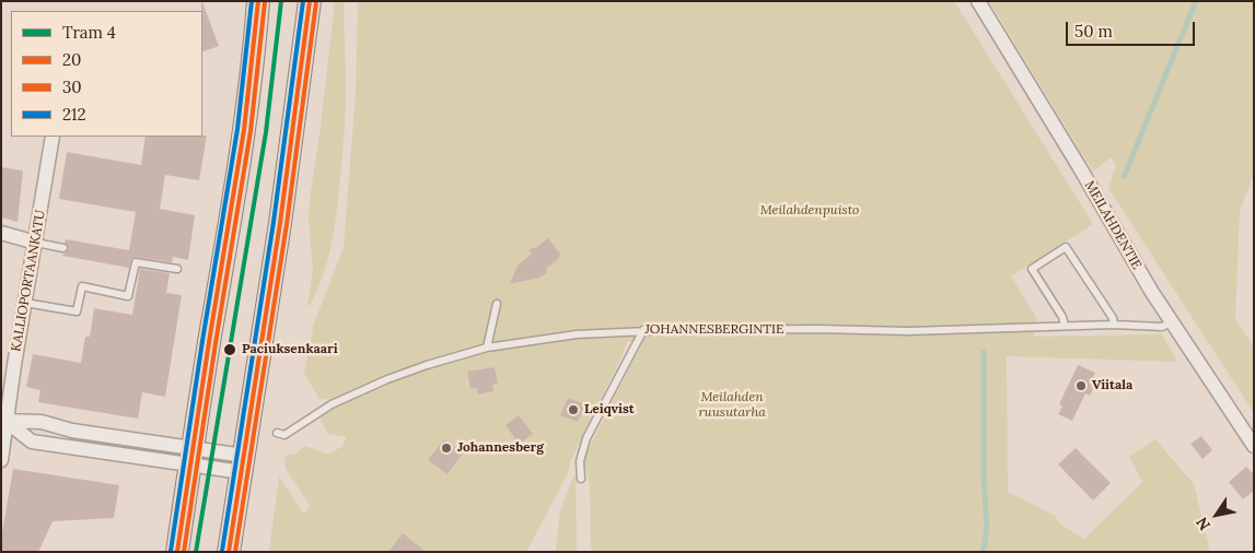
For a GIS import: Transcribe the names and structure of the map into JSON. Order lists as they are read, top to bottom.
{
  "streets": {
    "street": ["MEILAHDENTIE", "KALLIOPORTAANKATU"],
    "lane": ["JOHANNESBERGINTIE"]
  },
  "crossings": [
    ["MEILAHDENTIE", "JOHANNESBERGINTIE"]
  ],
  "parks": ["Meilahdenpuisto", "Meilahden ruusutarha"],
  "places": [
    "Paciuksenkaari",
    "Viitala",
    "Leiqvist",
    "Johannesberg"
  ],
  "lines": [
    "tram line 4",
    "transit line 20",
    "transit line 212",
    "transit line 30"
  ],
  "legend": [
    "Tram 4",
    "20",
    "30",
    "212"
  ],
  "scale_bar": "50 m",
  "north": "bottom left"
}
